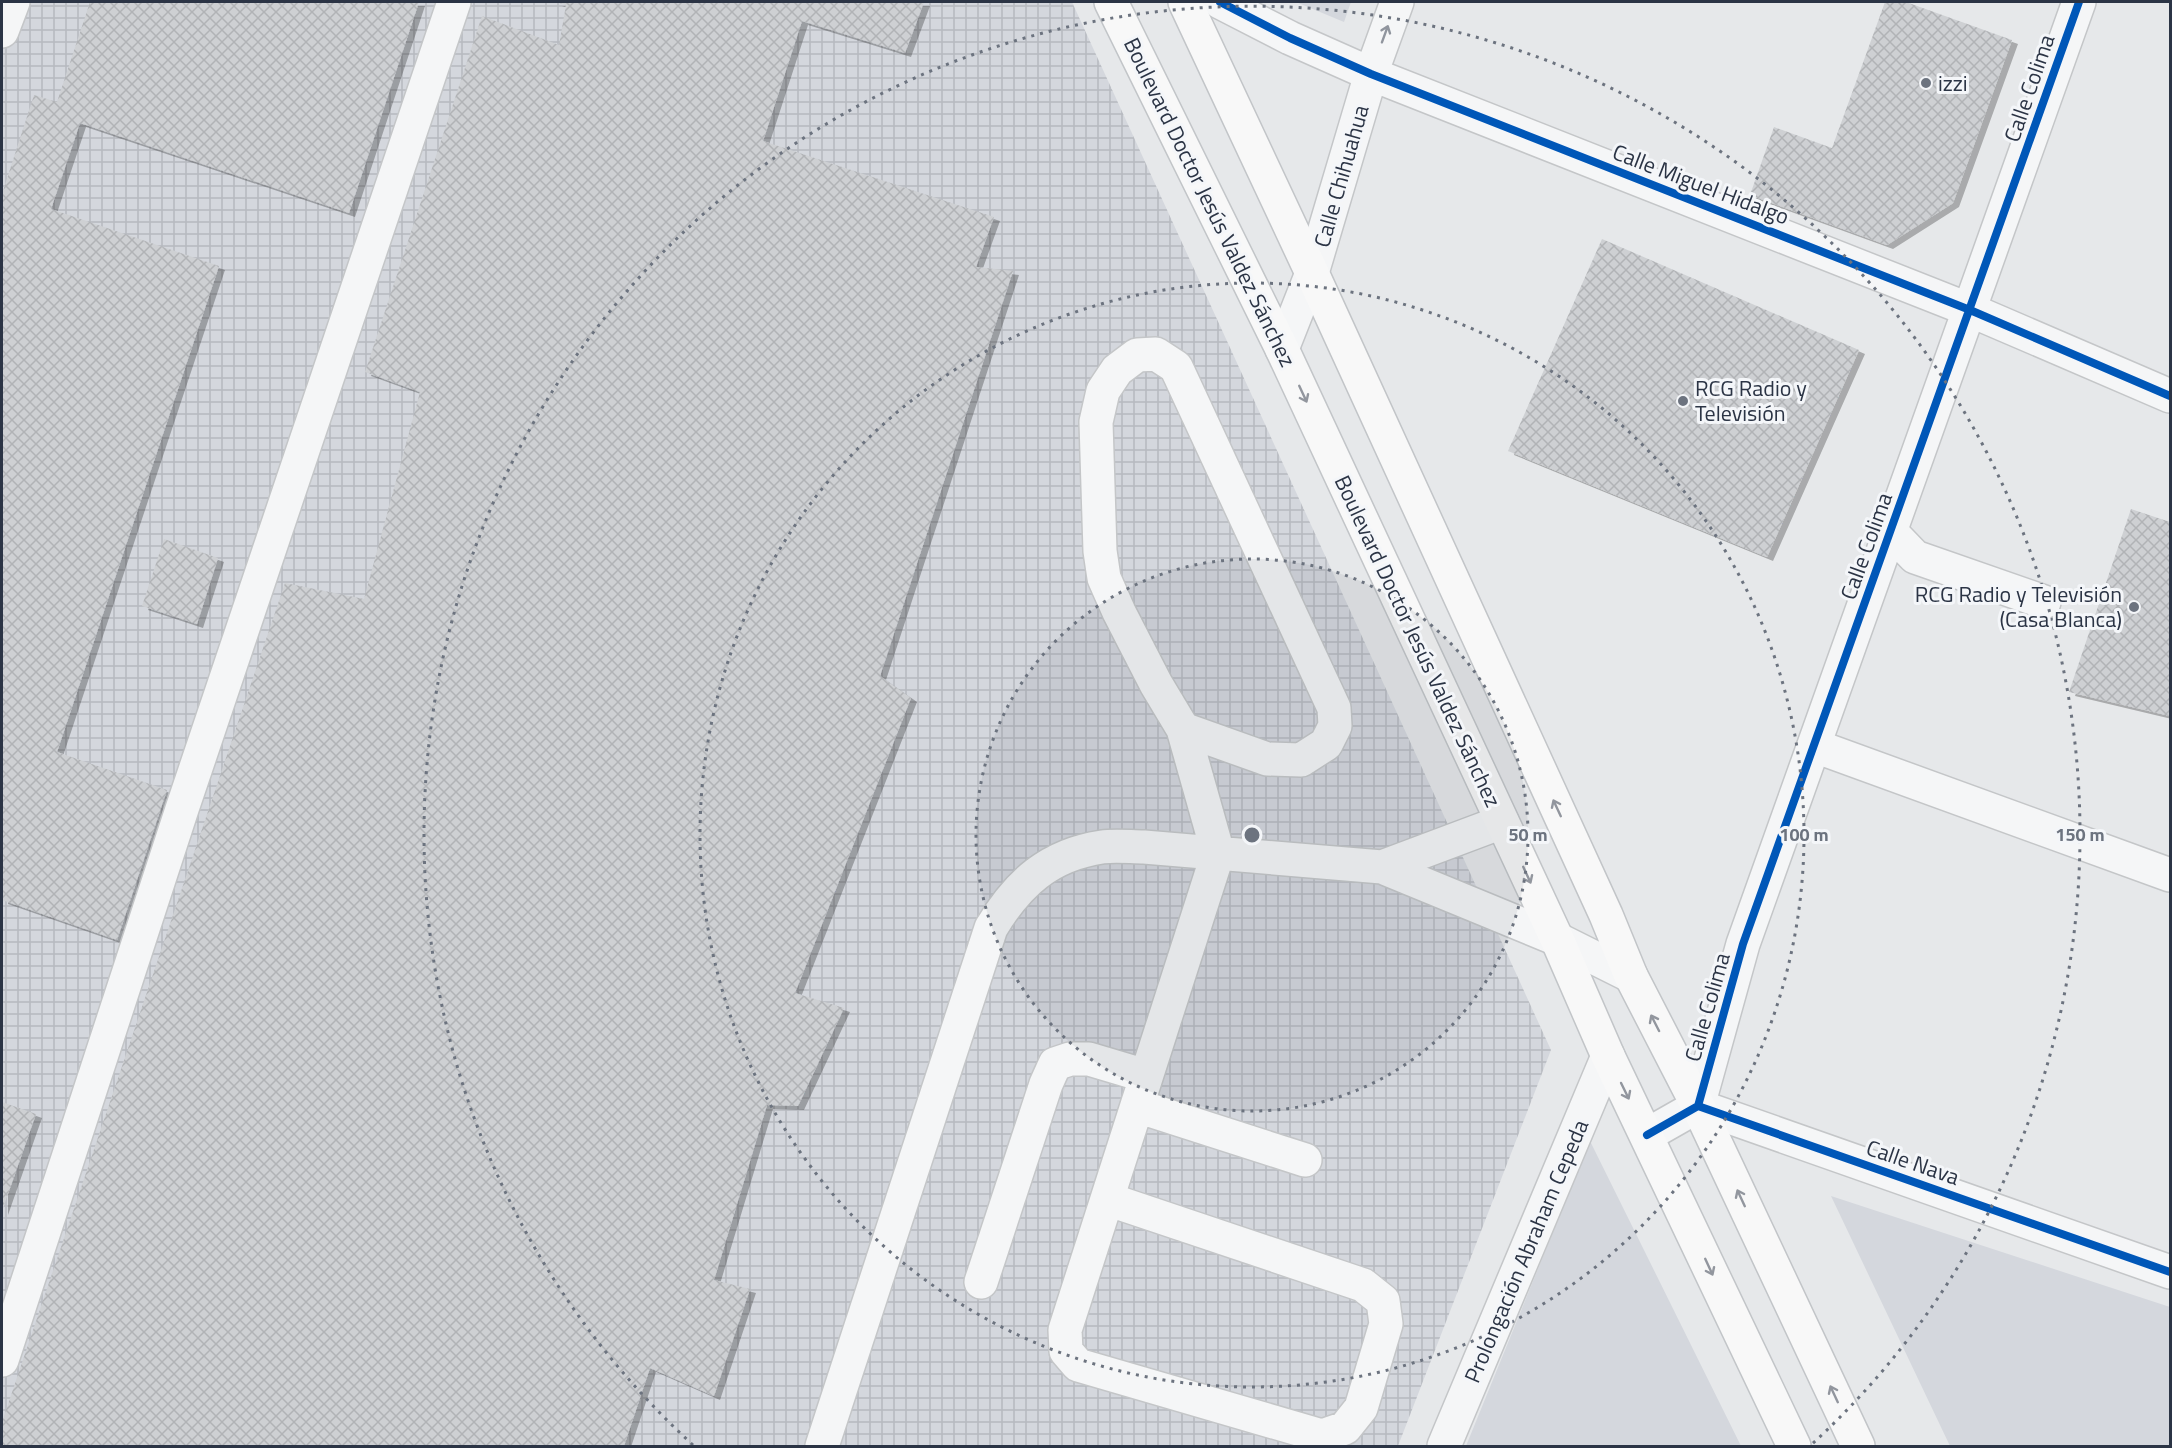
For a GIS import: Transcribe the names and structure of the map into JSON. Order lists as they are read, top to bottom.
{
  "streets": {
    "main road": ["Boulevard Doctor Jesús Valdez Sánchez"],
    "street": [
      "Calle Colima",
      "Calle Chihuahua",
      "Calle Miguel Hidalgo",
      "Calle Nava",
      "Prolongación Abraham Cepeda"
    ]
  },
  "crossings": [
    ["Calle Colima", "Calle Miguel Hidalgo"],
    ["Calle Colima", "Calle Nava"],
    ["Calle Chihuahua", "Calle Miguel Hidalgo"],
    ["Calle Chihuahua", "Boulevard Doctor Jesús Valdez Sánchez"],
    ["Boulevard Doctor Jesús Valdez Sánchez", "Prolongación Abraham Cepeda"]
  ],
  "places": ["izzi", "RCG Radio y Televisión", "RCG Radio y Televisión (Casa Blanca)"],
  "rings": ["50 m", "100 m", "150 m"]
}
